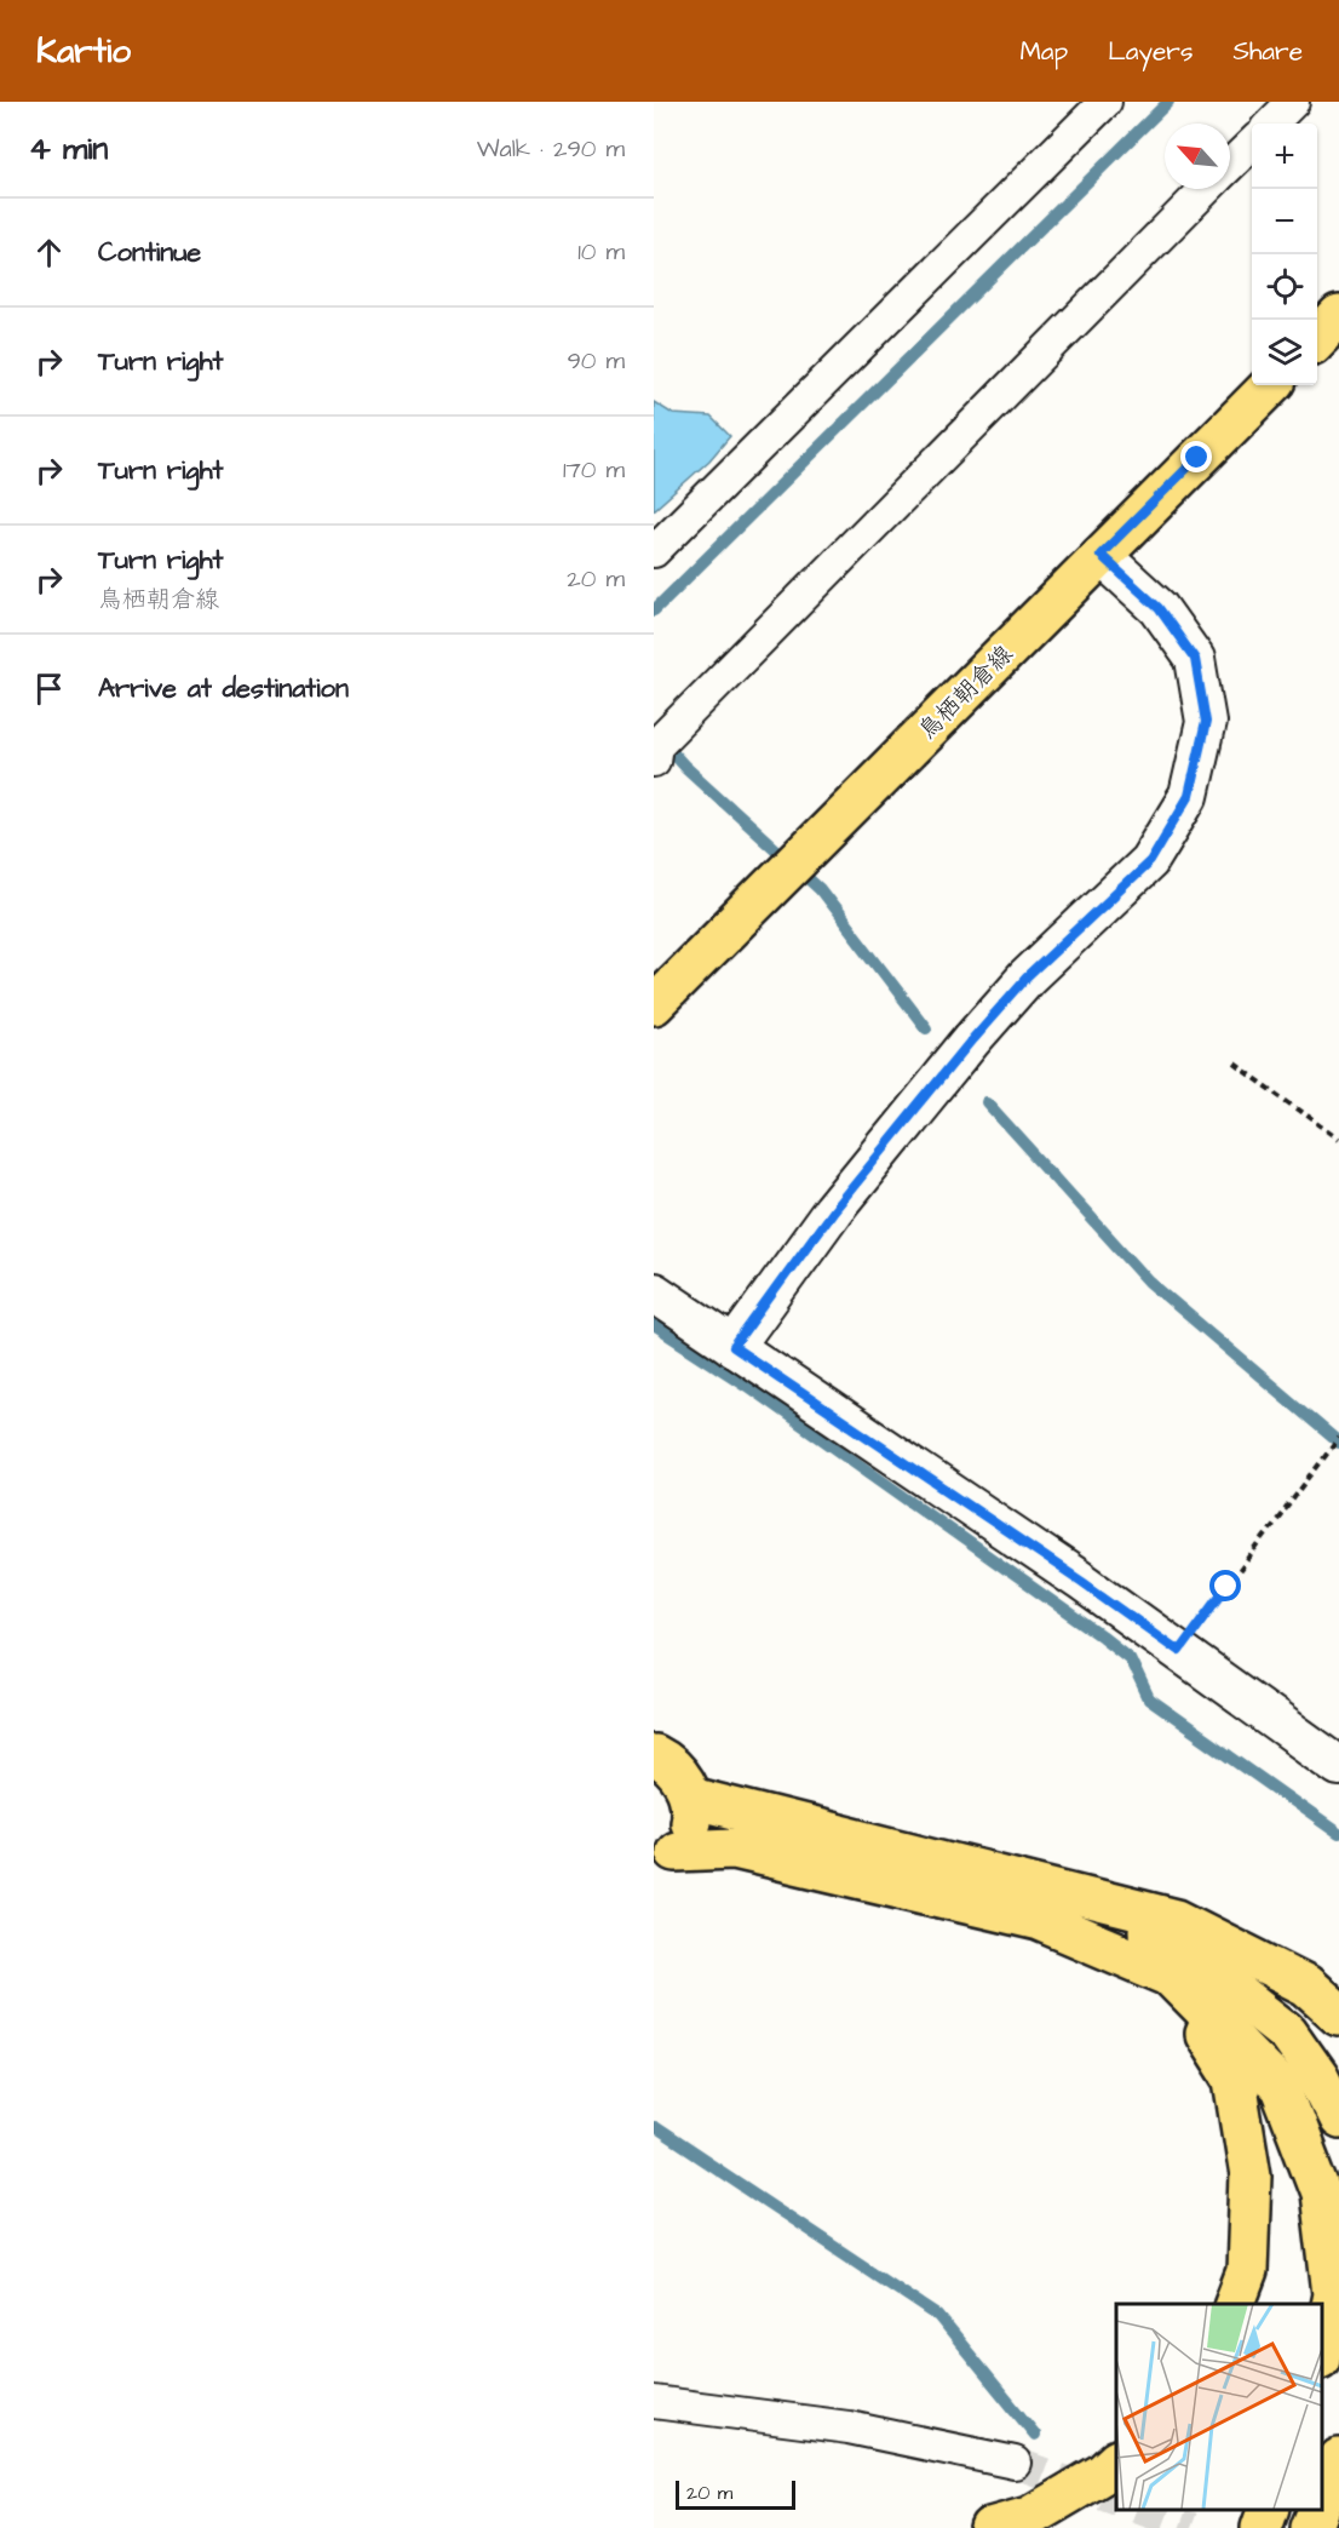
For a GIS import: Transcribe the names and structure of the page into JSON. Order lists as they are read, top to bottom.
{
  "streets": {
    "main road": ["鳥栖朝倉線"]
  },
  "scale_bar": "20 m",
  "north": "top left",
  "page": {
    "header": "Kartio",
    "nav": ["Map", "Layers", "Share"],
    "heading": ["4 min", "Walk · 290 m"],
    "map_buttons": ["+", "−"],
    "list": [
      ["Continue", "10 m"],
      ["Turn right", "90 m"],
      ["Turn right", "170 m"],
      ["Turn right", "鳥栖朝倉線", "20 m"],
      "Arrive at destination"
    ],
    "scale": "20 m"
  }
}
